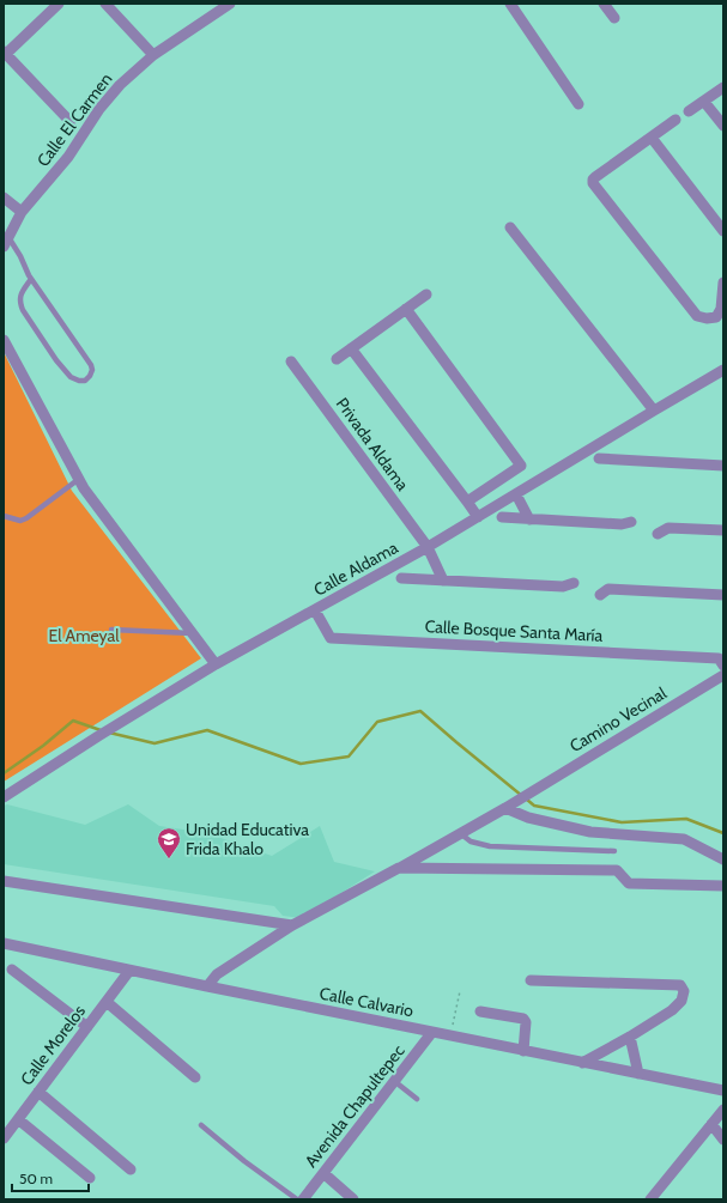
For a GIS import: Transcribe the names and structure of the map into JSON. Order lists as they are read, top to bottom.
{
  "streets": {
    "street": [
      "Calle El Carmen",
      "Privada Aldama",
      "Calle Aldama",
      "Calle Bosque Santa María",
      "Camino Vecinal",
      "Calle Calvario",
      "Calle Morelos",
      "Avenida Chapultepec"
    ]
  },
  "crossings": [
    ["Privada Aldama", "Calle Aldama"],
    ["Calle Aldama", "Calle Bosque Santa María"],
    ["Calle Calvario", "Calle Morelos"],
    ["Calle Calvario", "Avenida Chapultepec"]
  ],
  "parks": ["El Ameyal"],
  "places": {
    "school or university": ["Unidad Educativa Frida Khalo"]
  },
  "scale_bar": "50 m"
}
